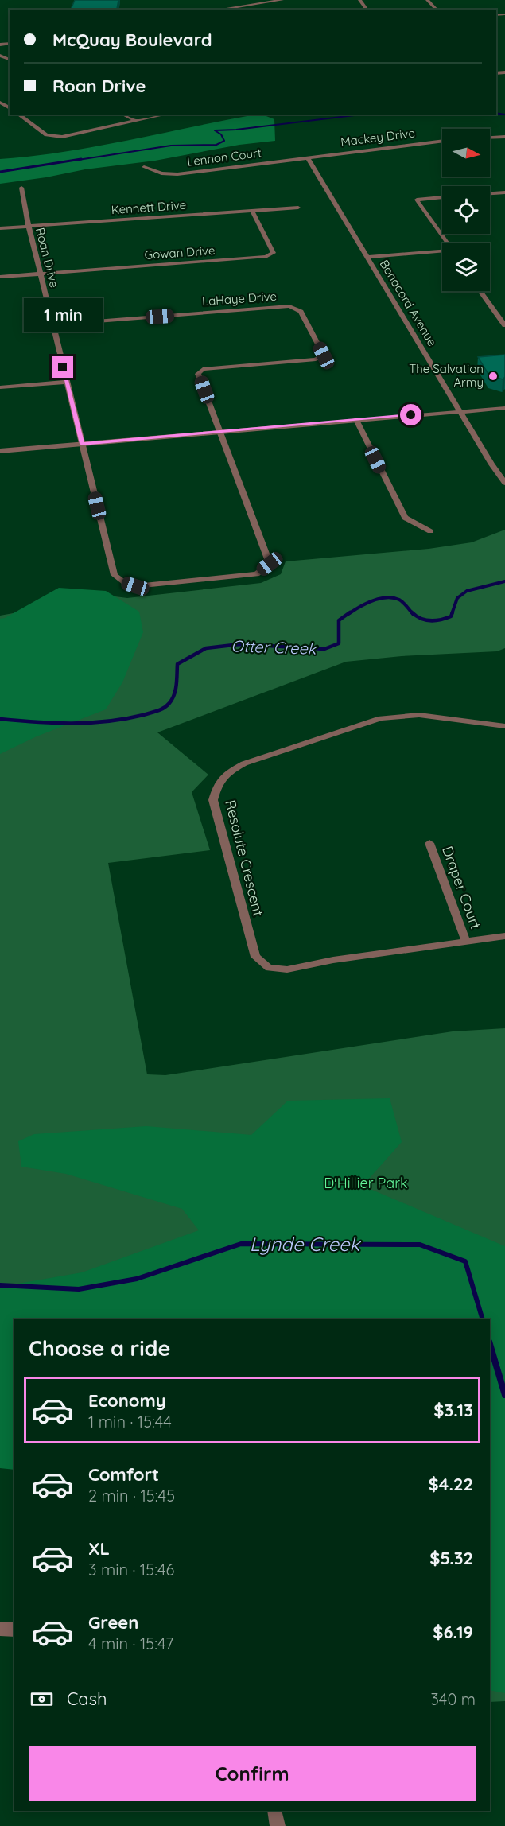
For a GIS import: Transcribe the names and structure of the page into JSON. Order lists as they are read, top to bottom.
{
  "streets": {
    "street": [
      "Mackey Drive",
      "Lennon Court",
      "Kennett Drive",
      "Gowan Drive",
      "Roan Drive",
      "LaHaye Drive",
      "Bonacord Avenue",
      "Resolute Crescent",
      "Draper Court"
    ]
  },
  "crossings": [
    ["Mackey Drive", "Lennon Court"],
    ["Mackey Drive", "Bonacord Avenue"],
    ["Lennon Court", "Bonacord Avenue"],
    ["Kennett Drive", "Gowan Drive"],
    ["Kennett Drive", "Roan Drive"],
    ["Gowan Drive", "Roan Drive"],
    ["Roan Drive", "LaHaye Drive"],
    ["Resolute Crescent", "Draper Court"]
  ],
  "water": ["Otter Creek", "Lynde Creek"],
  "parks": ["D'Hillier Park"],
  "places": ["The Salvation Army"],
  "north": "right",
  "page": {
    "banner": ["McQuay Boulevard", "Roan Drive"],
    "bubble": "1 min",
    "heading": "Choose a ride",
    "list": [
      {
        "name": "Economy",
        "note": "1 min · 15:44",
        "value": "$3.13"
      },
      {
        "name": "Comfort",
        "note": "2 min · 15:45",
        "value": "$4.22"
      },
      {
        "name": "XL",
        "note": "3 min · 15:46",
        "value": "$5.32"
      },
      {
        "name": "Green",
        "note": "4 min · 15:47",
        "value": "$6.19"
      }
    ],
    "pay": ["Cash", "340 m"],
    "buttons": "Confirm"
  }
}
